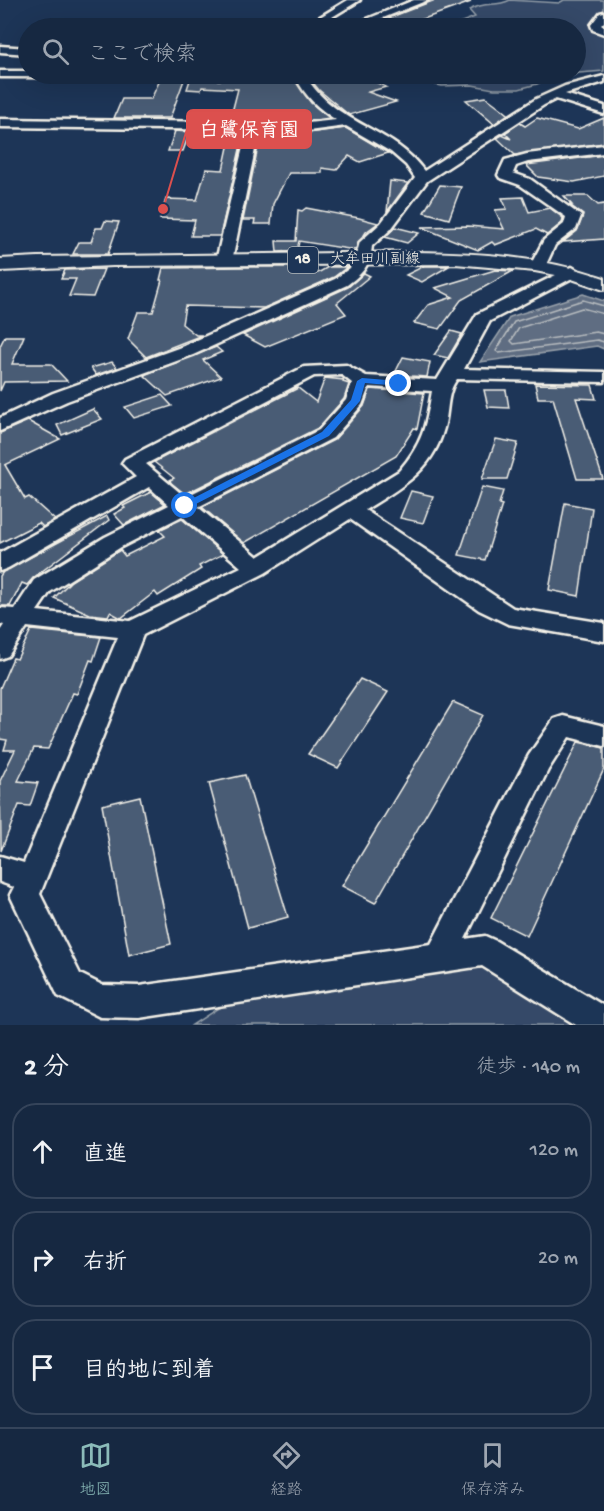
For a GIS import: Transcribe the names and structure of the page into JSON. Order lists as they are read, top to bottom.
{
  "streets": {
    "main road": ["18", "大牟田川副線"]
  },
  "places": ["白鷺保育園"],
  "page": {
    "search": "ここで検索",
    "heading": ["2 分", "徒歩 · 140 m"],
    "list": [
      ["直進", "120 m"],
      ["右折", "20 m"],
      "目的地に到着"
    ],
    "nav": ["地図", "経路", "保存済み"]
  }
}
